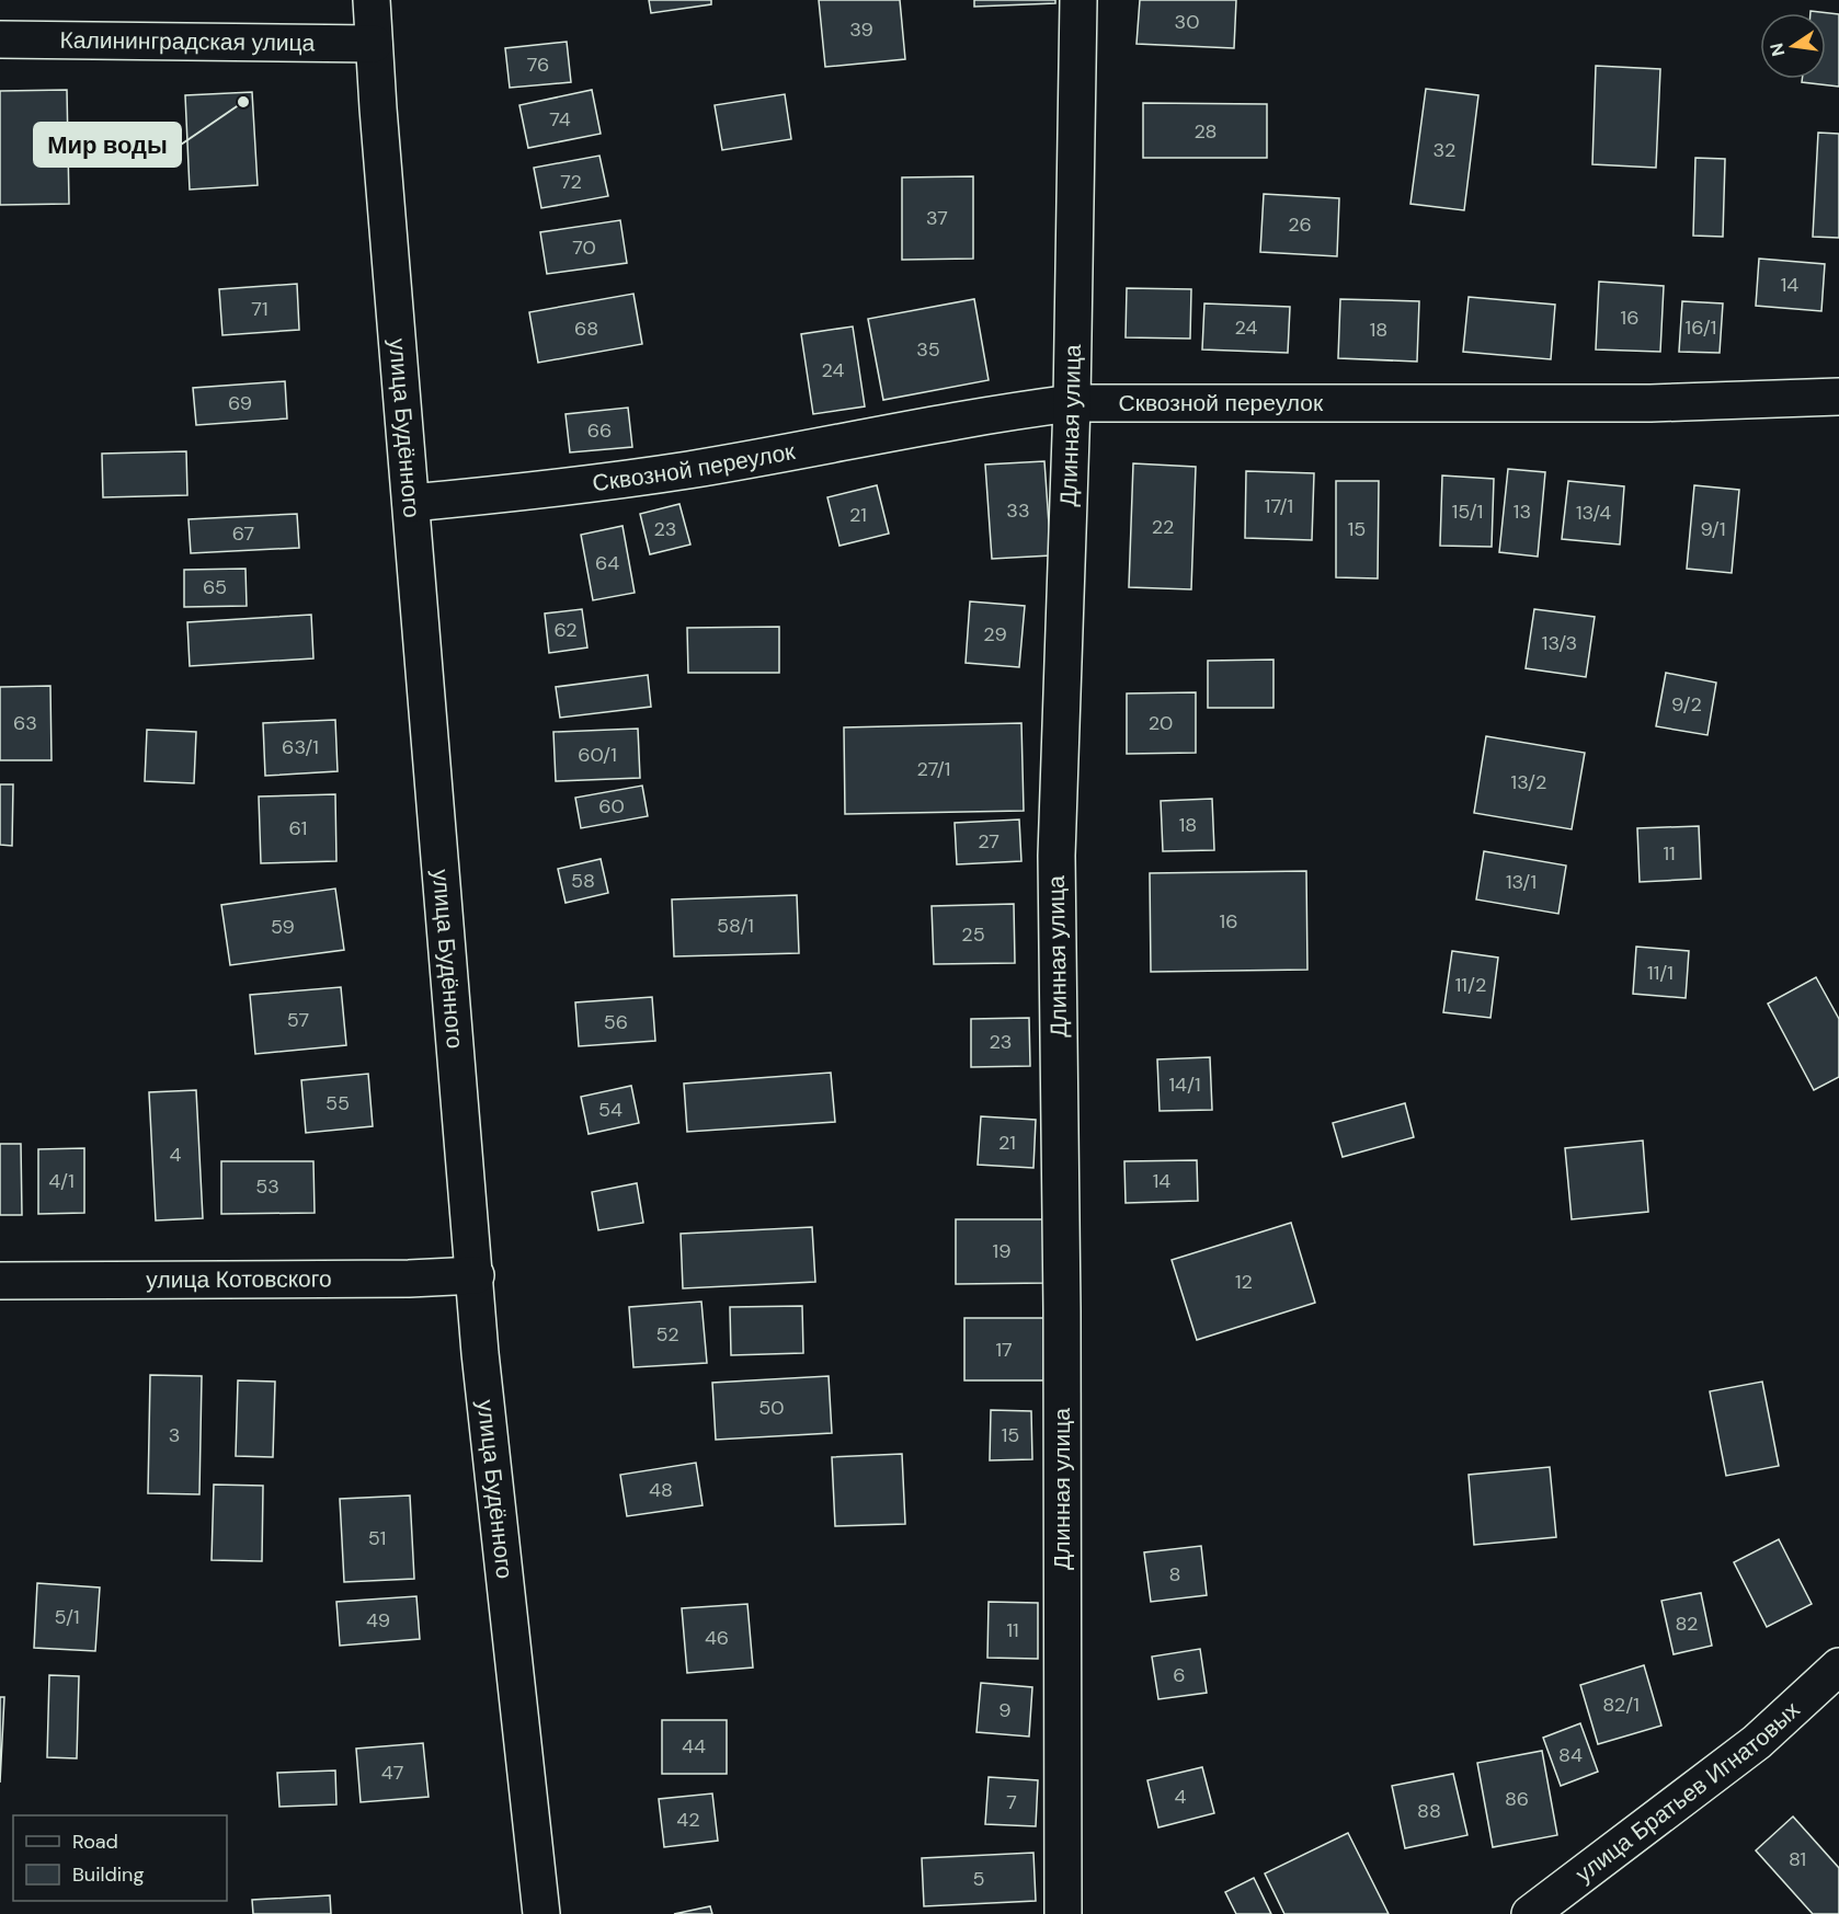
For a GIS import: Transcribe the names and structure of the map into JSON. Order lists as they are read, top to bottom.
{
  "streets": {
    "street": [
      "Калининградская улица",
      "Сквозной переулок",
      "Длинная улица",
      "улица Будённого",
      "улица Котовского",
      "улица Братьев Игнатовых"
    ]
  },
  "crossings": [
    ["Калининградская улица", "улица Будённого"],
    ["Сквозной переулок", "Длинная улица"],
    ["Сквозной переулок", "улица Будённого"],
    ["улица Будённого", "улица Котовского"]
  ],
  "places": ["Мир воды"],
  "house_numbers": [
    "30",
    "39",
    "76",
    "74",
    "28",
    "32",
    "72",
    "37",
    "26",
    "70",
    "14",
    "71",
    "16",
    "24",
    "16/1",
    "68",
    "18",
    "35",
    "24",
    "69",
    "66",
    "17/1",
    "33",
    "15/1",
    "13",
    "13/4",
    "21",
    "22",
    "23",
    "15",
    "9/1",
    "67",
    "64",
    "65",
    "62",
    "29",
    "13/3",
    "9/2",
    "63",
    "20",
    "63/1",
    "60/1",
    "27/1",
    "13/2",
    "60",
    "18",
    "61",
    "27",
    "11",
    "58",
    "13/1",
    "16",
    "58/1",
    "59",
    "25",
    "11/1",
    "11/2",
    "57",
    "56",
    "23",
    "14/1",
    "55",
    "54",
    "21",
    "4",
    "4/1",
    "14",
    "53",
    "19",
    "12",
    "52",
    "17",
    "50",
    "3",
    "15",
    "48",
    "51",
    "8",
    "5/1",
    "49",
    "82",
    "11",
    "46",
    "6",
    "82/1",
    "9",
    "44",
    "84",
    "47",
    "4",
    "86",
    "7",
    "88",
    "42",
    "81",
    "5"
  ],
  "legend": ["Road", "Building"],
  "north": "left"
}
